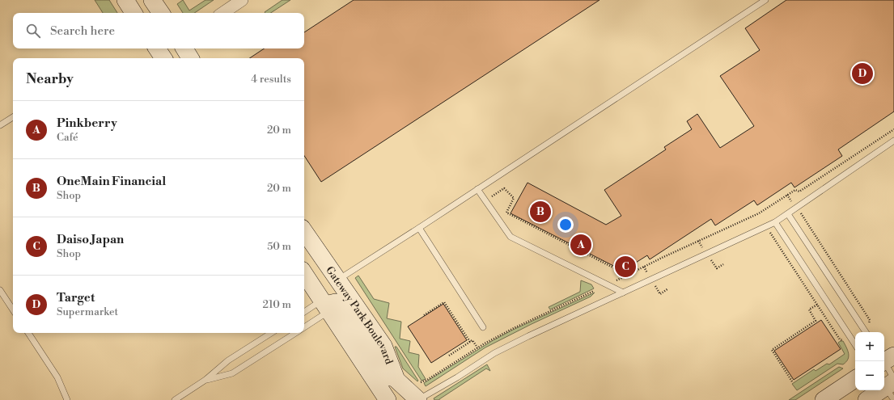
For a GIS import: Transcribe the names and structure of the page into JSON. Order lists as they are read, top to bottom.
{
  "streets": {
    "street": ["Gateway Park Boulevard"]
  },
  "page": {
    "search": "Search here",
    "heading": ["Nearby", "4 results"],
    "pins": [
      "D",
      "B",
      "A",
      "C"
    ],
    "list": [
      {
        "mark": "A",
        "name": "Pinkberry",
        "note": "Café",
        "value": "20 m"
      },
      {
        "mark": "B",
        "name": "OneMain Financial",
        "note": "Shop",
        "value": "20 m"
      },
      {
        "mark": "C",
        "name": "Daiso Japan",
        "note": "Shop",
        "value": "50 m"
      },
      {
        "mark": "D",
        "name": "Target",
        "note": "Supermarket",
        "value": "210 m"
      }
    ],
    "map_buttons": ["+", "−"]
  }
}
